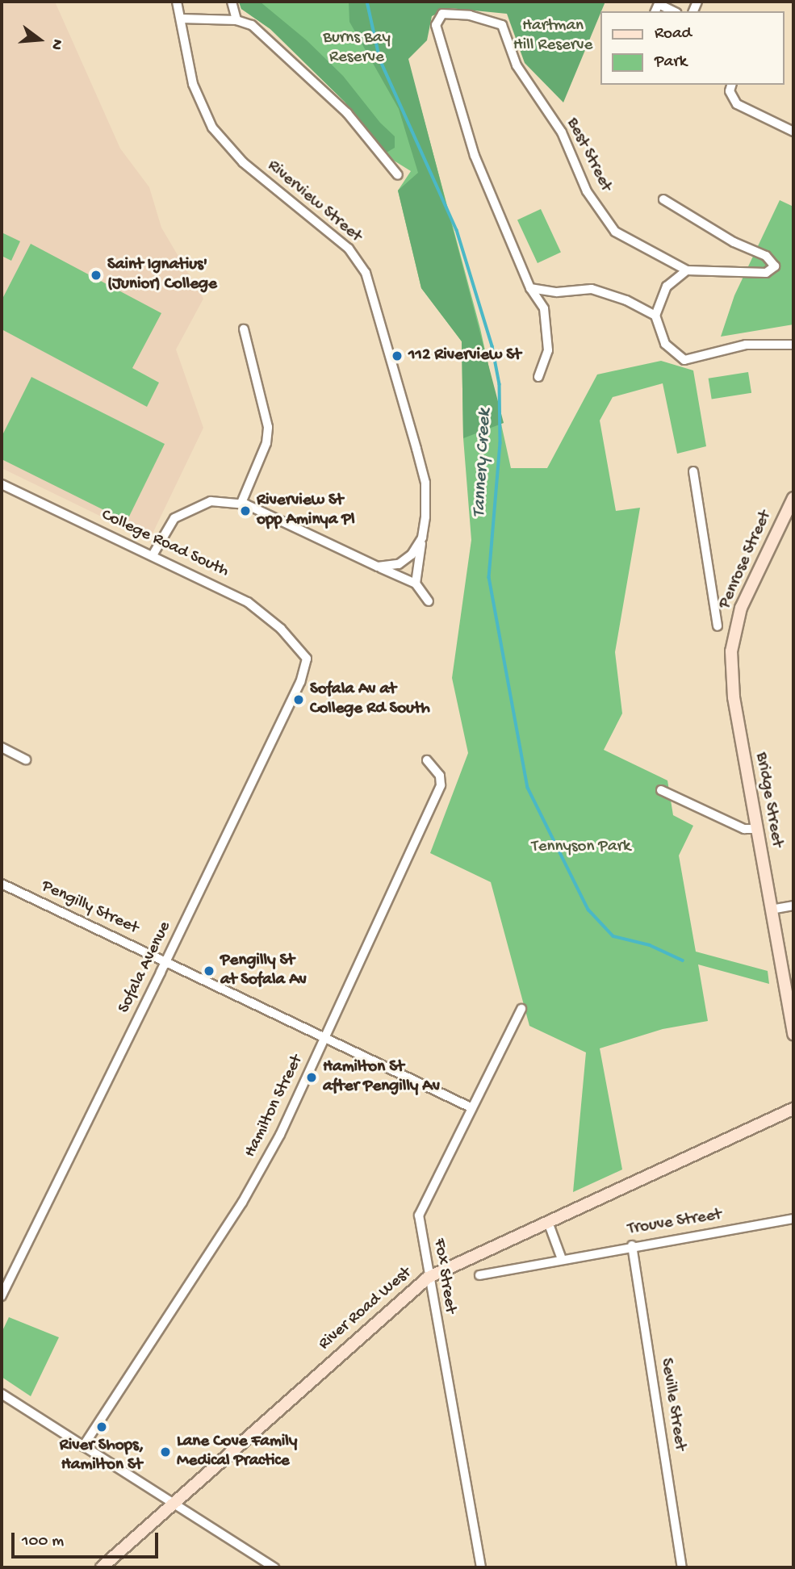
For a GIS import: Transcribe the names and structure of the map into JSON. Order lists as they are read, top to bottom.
{
  "streets": {
    "main road": ["Penrose Street", "Bridge Street", "River Road West"],
    "street": [
      "Best Street",
      "Riverview Street",
      "College Road South",
      "Pengilly Street",
      "Sofala Avenue",
      "Hamilton Street",
      "Trouve Street",
      "Fox Street",
      "Seville Street"
    ]
  },
  "crossings": [
    ["College Road South", "Sofala Avenue"],
    ["Penrose Street", "Bridge Street"],
    ["Pengilly Street", "Sofala Avenue"],
    ["Pengilly Street", "Hamilton Street"],
    ["Pengilly Street", "Fox Street"],
    ["Trouve Street", "Seville Street"],
    ["Fox Street", "River Road West"]
  ],
  "water": ["Tannery Creek"],
  "parks": ["Hartman Hill Reserve", "Burns Bay Reserve", "Tennyson Park"],
  "places": [
    "Saint Ignatius' (Junior) College",
    "112 Riverview St",
    "Riverview St opp Aminya Pl",
    "Sofala Av at College Rd South",
    "Pengilly St at Sofala Av",
    "Hamilton St after Pengilly Av",
    "River Shops, Hamilton St",
    "Lane Cove Family Medical Practice"
  ],
  "legend": ["Road", "Park"],
  "scale_bar": "100 m",
  "north": "right"
}
